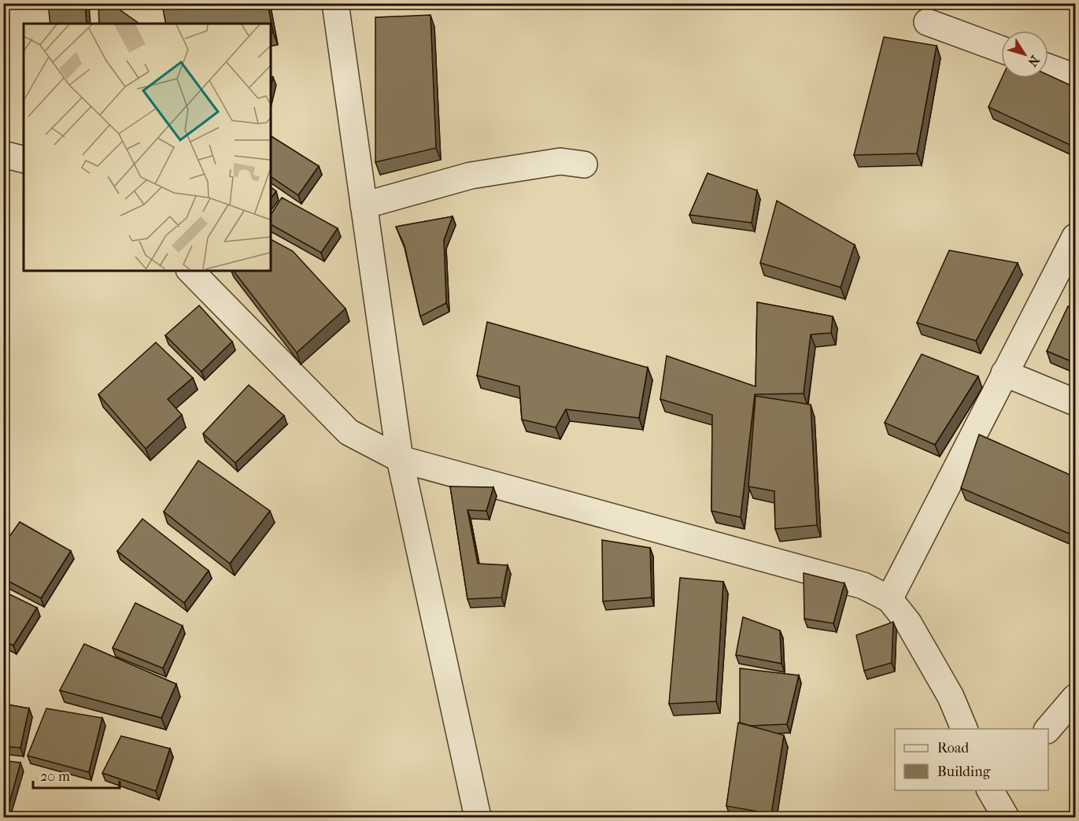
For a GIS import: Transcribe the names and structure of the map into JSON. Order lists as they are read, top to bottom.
{
  "legend": ["Road", "Building"],
  "scale_bar": "20 m",
  "north": "bottom right"
}
